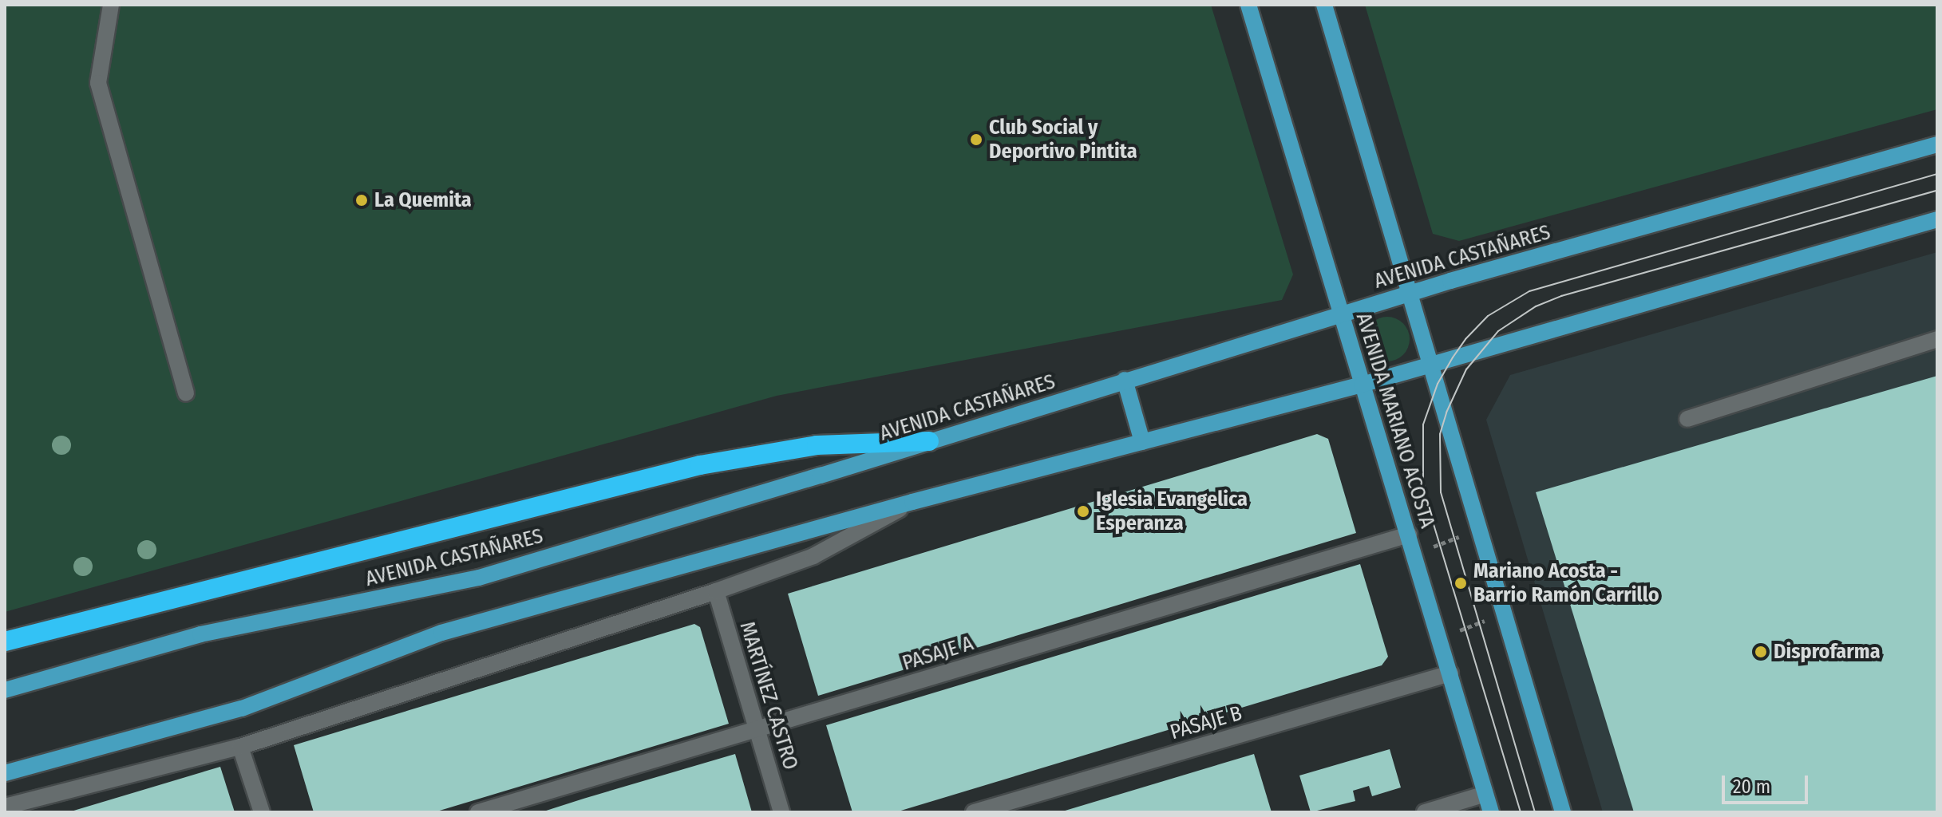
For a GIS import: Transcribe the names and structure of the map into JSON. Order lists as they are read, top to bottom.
{
  "streets": {
    "main road": ["AVENIDA CASTAÑARES", "AVENIDA MARIANO ACOSTA"],
    "street": ["PASAJE A", "MARTÍNEZ CASTRO", "PASAJE B"]
  },
  "crossings": [
    ["AVENIDA CASTAÑARES", "AVENIDA MARIANO ACOSTA"],
    ["AVENIDA MARIANO ACOSTA", "PASAJE A"],
    ["AVENIDA MARIANO ACOSTA", "PASAJE B"],
    ["PASAJE A", "MARTÍNEZ CASTRO"]
  ],
  "places": [
    "Club Social y Deportivo Pintita",
    "La Quemita",
    "Iglesia Evangelica Esperanza",
    "Mariano Acosta - Barrio Ramón Carrillo",
    "Disprofarma"
  ],
  "scale_bar": "20 m"
}
